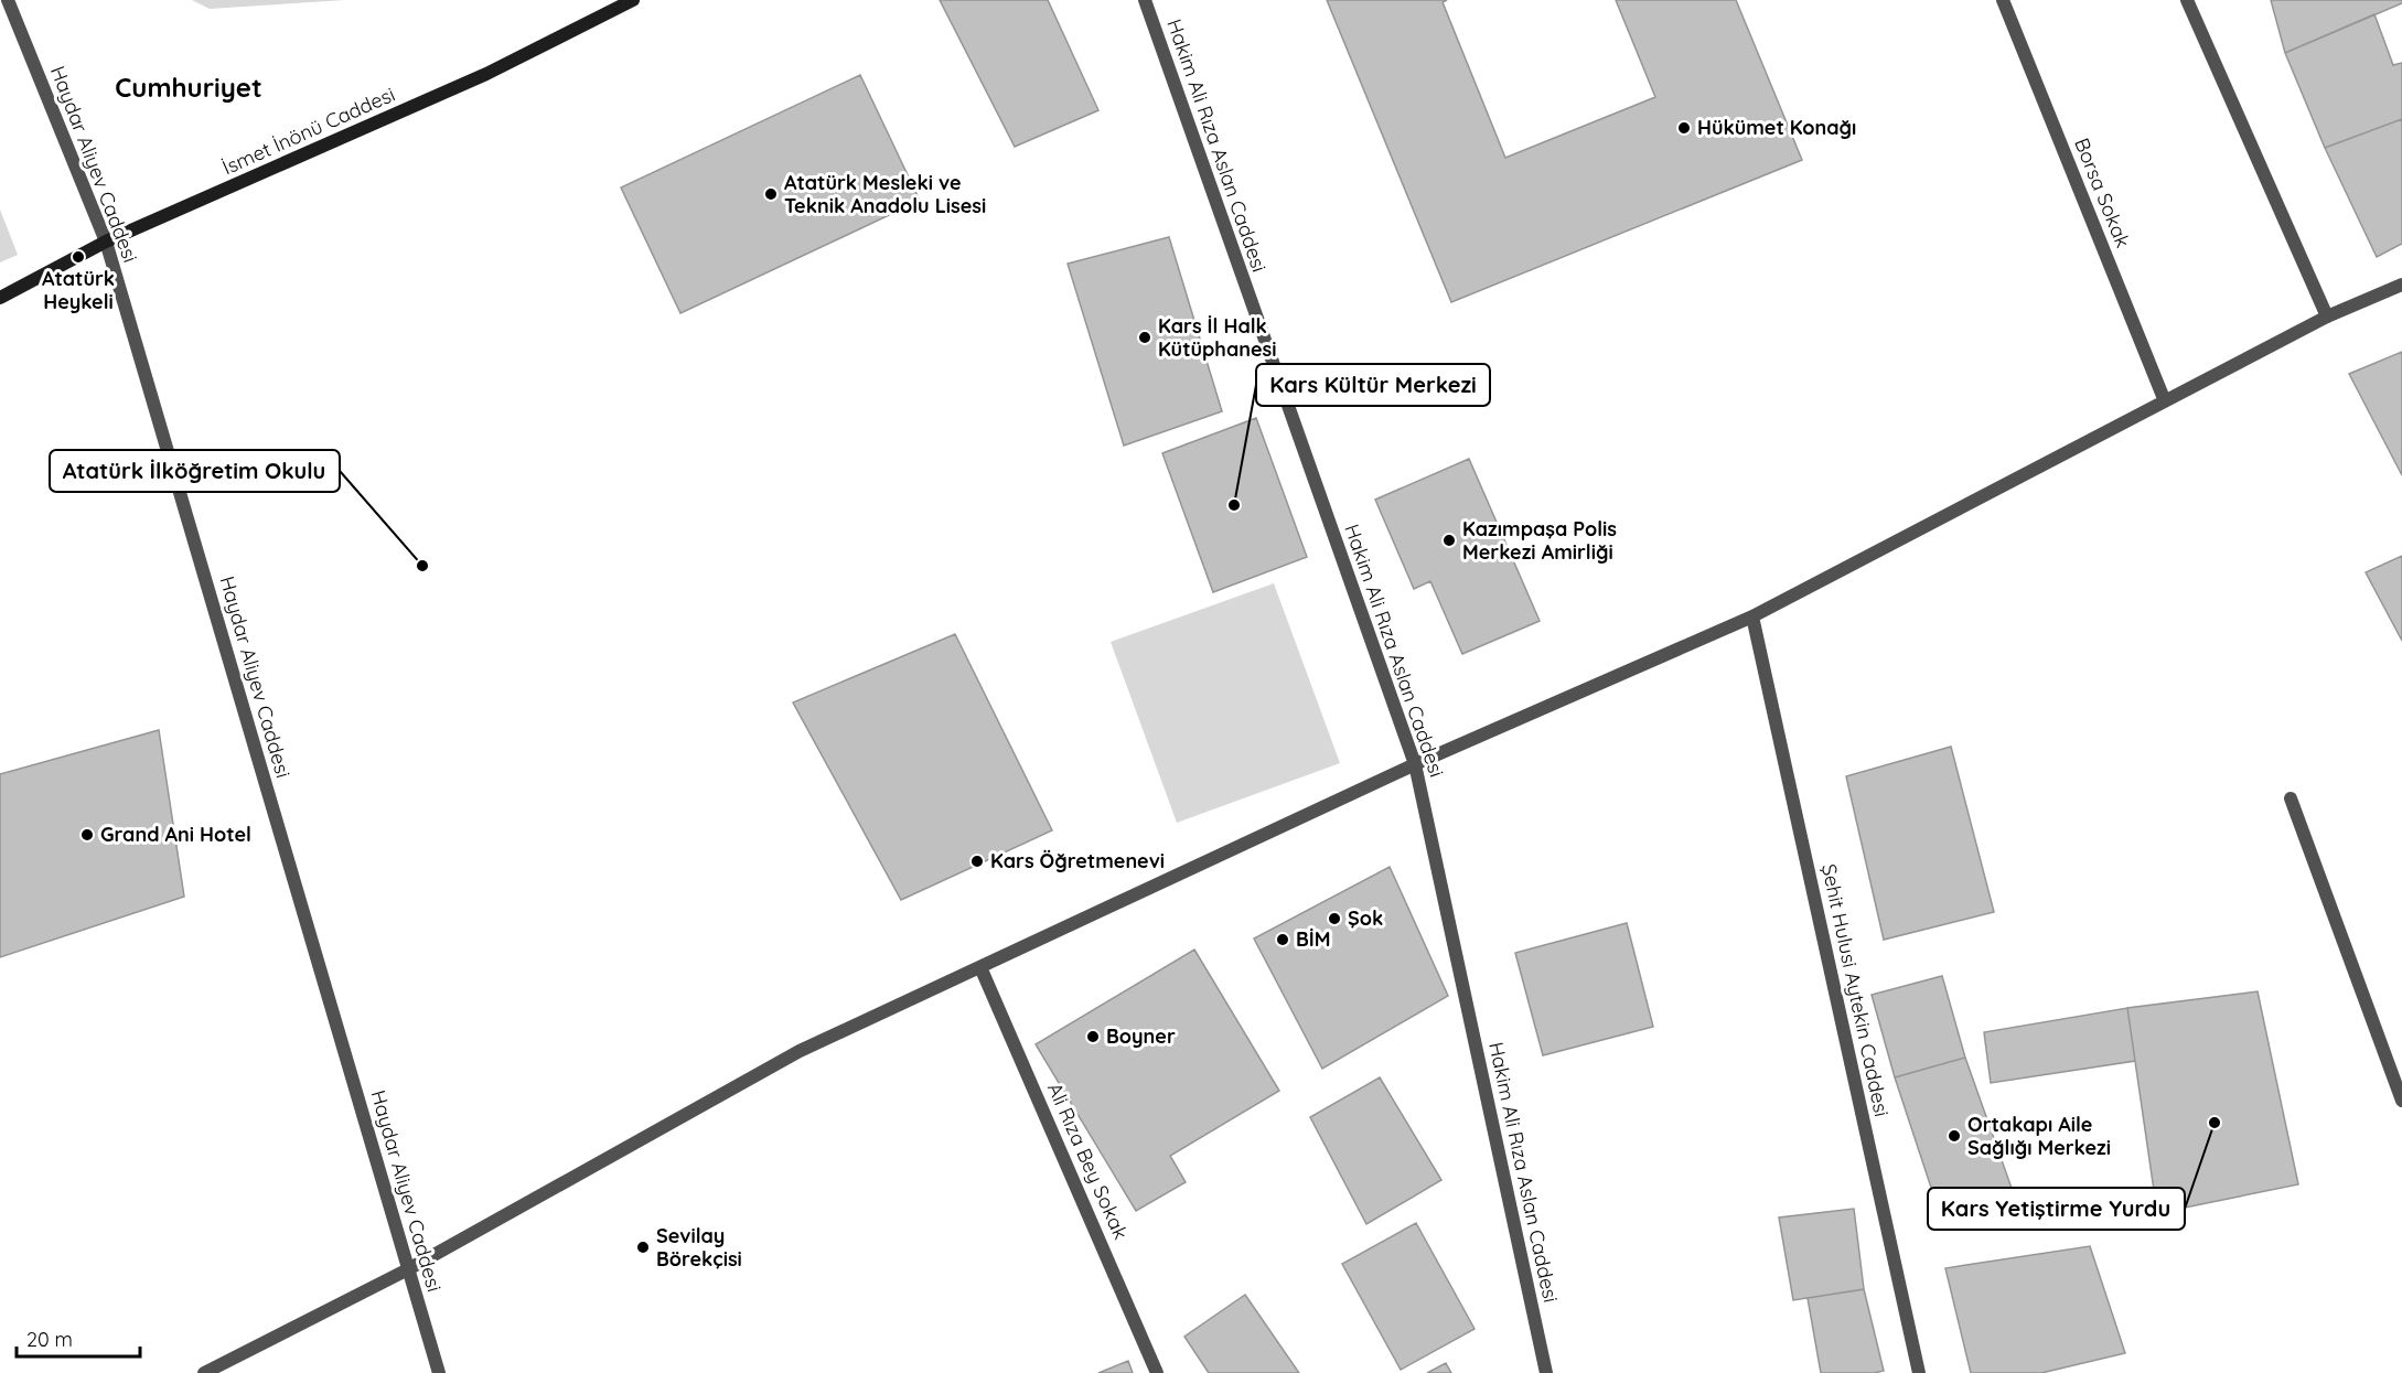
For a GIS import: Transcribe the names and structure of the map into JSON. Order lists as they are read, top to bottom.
{
  "streets": {
    "main road": ["İsmet İnönü Caddesi"],
    "street": [
      "Hakim Ali Rıza Aslan Caddesi",
      "Haydar Aliyev Caddesi",
      "Borsa Sokak",
      "Şehit Hulusi Aytekin Caddesi",
      "Ali Rıza Bey Sokak"
    ]
  },
  "crossings": [
    ["İsmet İnönü Caddesi", "Haydar Aliyev Caddesi"]
  ],
  "districts": ["Cumhuriyet"],
  "places": [
    "Hükümet Konağı",
    "Atatürk Mesleki ve Teknik Anadolu Lisesi",
    "Atatürk Heykeli",
    "Kars İl Halk Kütüphanesi",
    "Kars Kültür Merkezi",
    "Kazımpaşa Polis Merkezi Amirliği",
    "Atatürk İlköğretim Okulu",
    "Grand Ani Hotel",
    "Kars Öğretmenevi",
    "Şok",
    "BİM",
    "Boyner",
    "Kars Yetiştirme Yurdu",
    "Ortakapı Aile Sağlığı Merkezi",
    "Sevilay Börekçisi"
  ],
  "scale_bar": "20 m"
}
